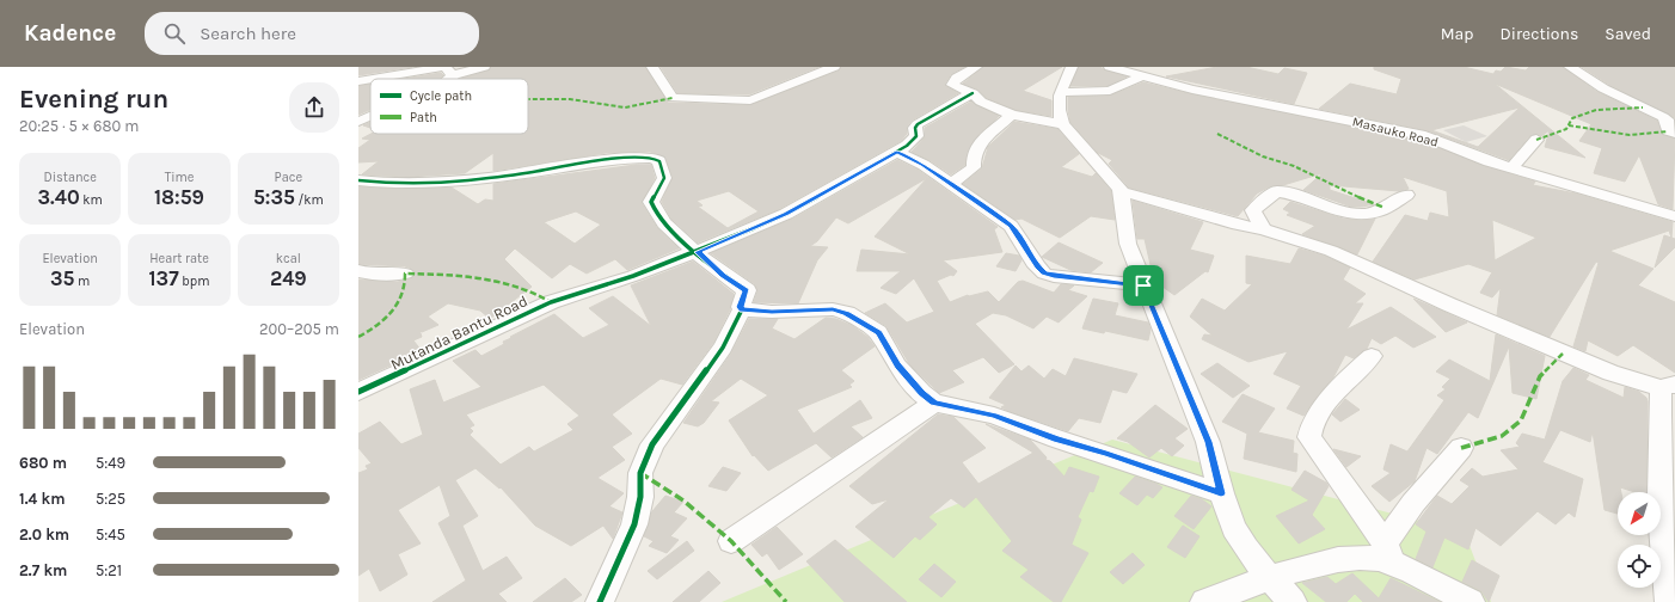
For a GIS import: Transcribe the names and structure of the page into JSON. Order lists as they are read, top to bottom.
{
  "streets": {
    "street": ["Masauko Road", "Mutanda Bantu Road"]
  },
  "legend": ["Cycle path", "Path"],
  "north": "bottom left",
  "page": {
    "header": "Kadence",
    "search": "Search here",
    "nav": ["Map", "Directions", "Saved"],
    "heading": ["Evening run", "20:25 · 5 × 680 m"],
    "stats": [
      ["Distance", "3.40 km"],
      ["Time", "18:59"],
      ["Pace", "5:35 /km"],
      ["Elevation", "35 m"],
      ["Heart rate", "137 bpm"],
      ["kcal", "249"]
    ],
    "chart": ["Elevation", "200–205 m"],
    "list": [
      {
        "name": "680 m",
        "note": "5:49"
      },
      {
        "name": "1.4 km",
        "note": "5:25"
      },
      {
        "name": "2.0 km",
        "note": "5:45"
      },
      {
        "name": "2.7 km",
        "note": "5:21"
      }
    ]
  }
}
